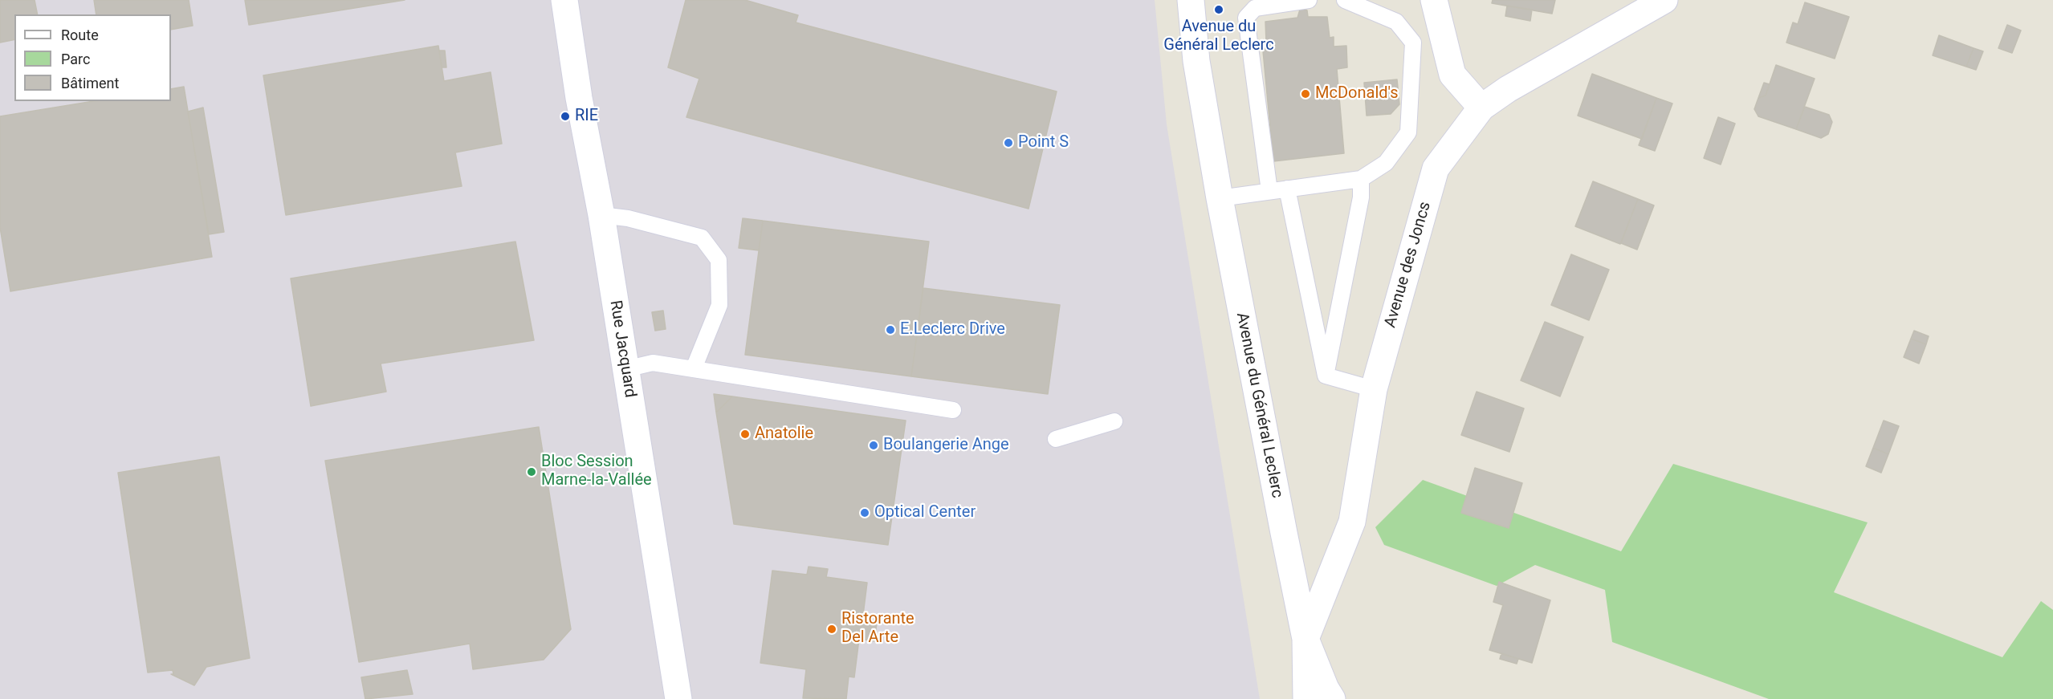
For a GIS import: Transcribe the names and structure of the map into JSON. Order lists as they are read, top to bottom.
{
  "streets": {
    "street": ["Avenue des Joncs", "Rue Jacquard", "Avenue du Général Leclerc"]
  },
  "crossings": [
    ["Avenue des Joncs", "Avenue du Général Leclerc"]
  ],
  "places": [
    "Avenue du Général Leclerc",
    "McDonald's",
    "RIE",
    "Point S",
    "E.Leclerc Drive",
    "Anatolie",
    "Boulangerie Ange",
    "Bloc Session Marne-la-Vallée",
    "Optical Center",
    "Ristorante Del Arte"
  ],
  "legend": ["Route", "Parc", "Bâtiment"]
}
